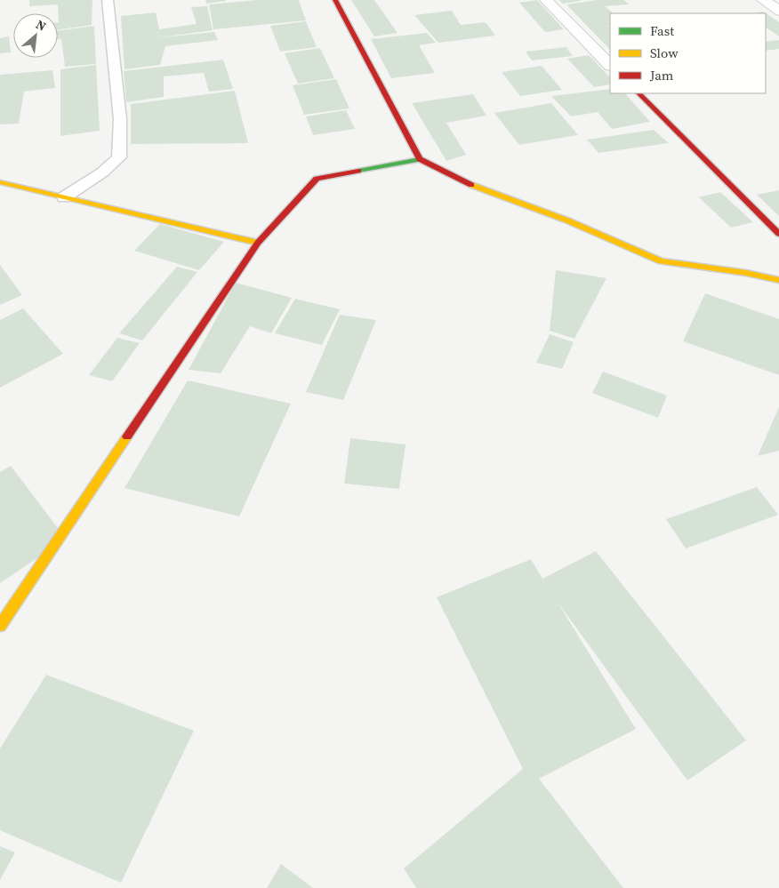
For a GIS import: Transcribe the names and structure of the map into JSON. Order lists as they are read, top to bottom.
{
  "legend": ["Fast", "Slow", "Jam"],
  "north": "top right"
}
